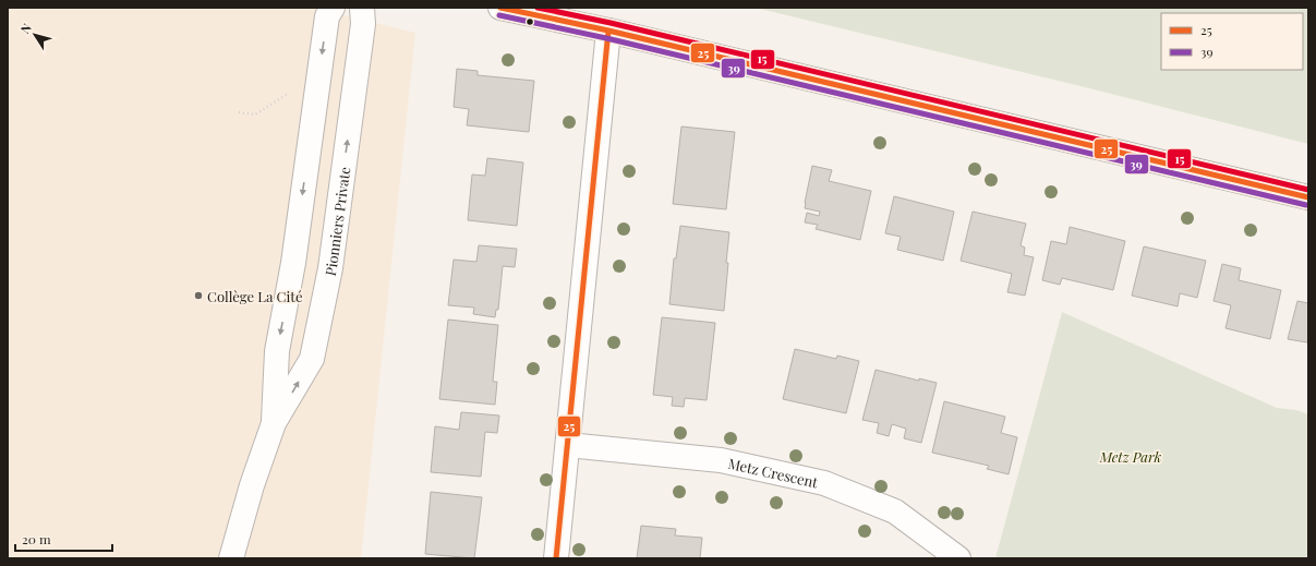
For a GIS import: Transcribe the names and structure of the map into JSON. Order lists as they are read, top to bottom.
{
  "streets": {
    "street": ["Pionniers Private", "Metz Crescent"]
  },
  "parks": ["Metz Park"],
  "places": ["Collège La Cité"],
  "lines": ["transit line 25", "transit line 15", "transit line 39"],
  "legend": ["25", "39"],
  "scale_bar": "20 m",
  "north": "top left"
}
